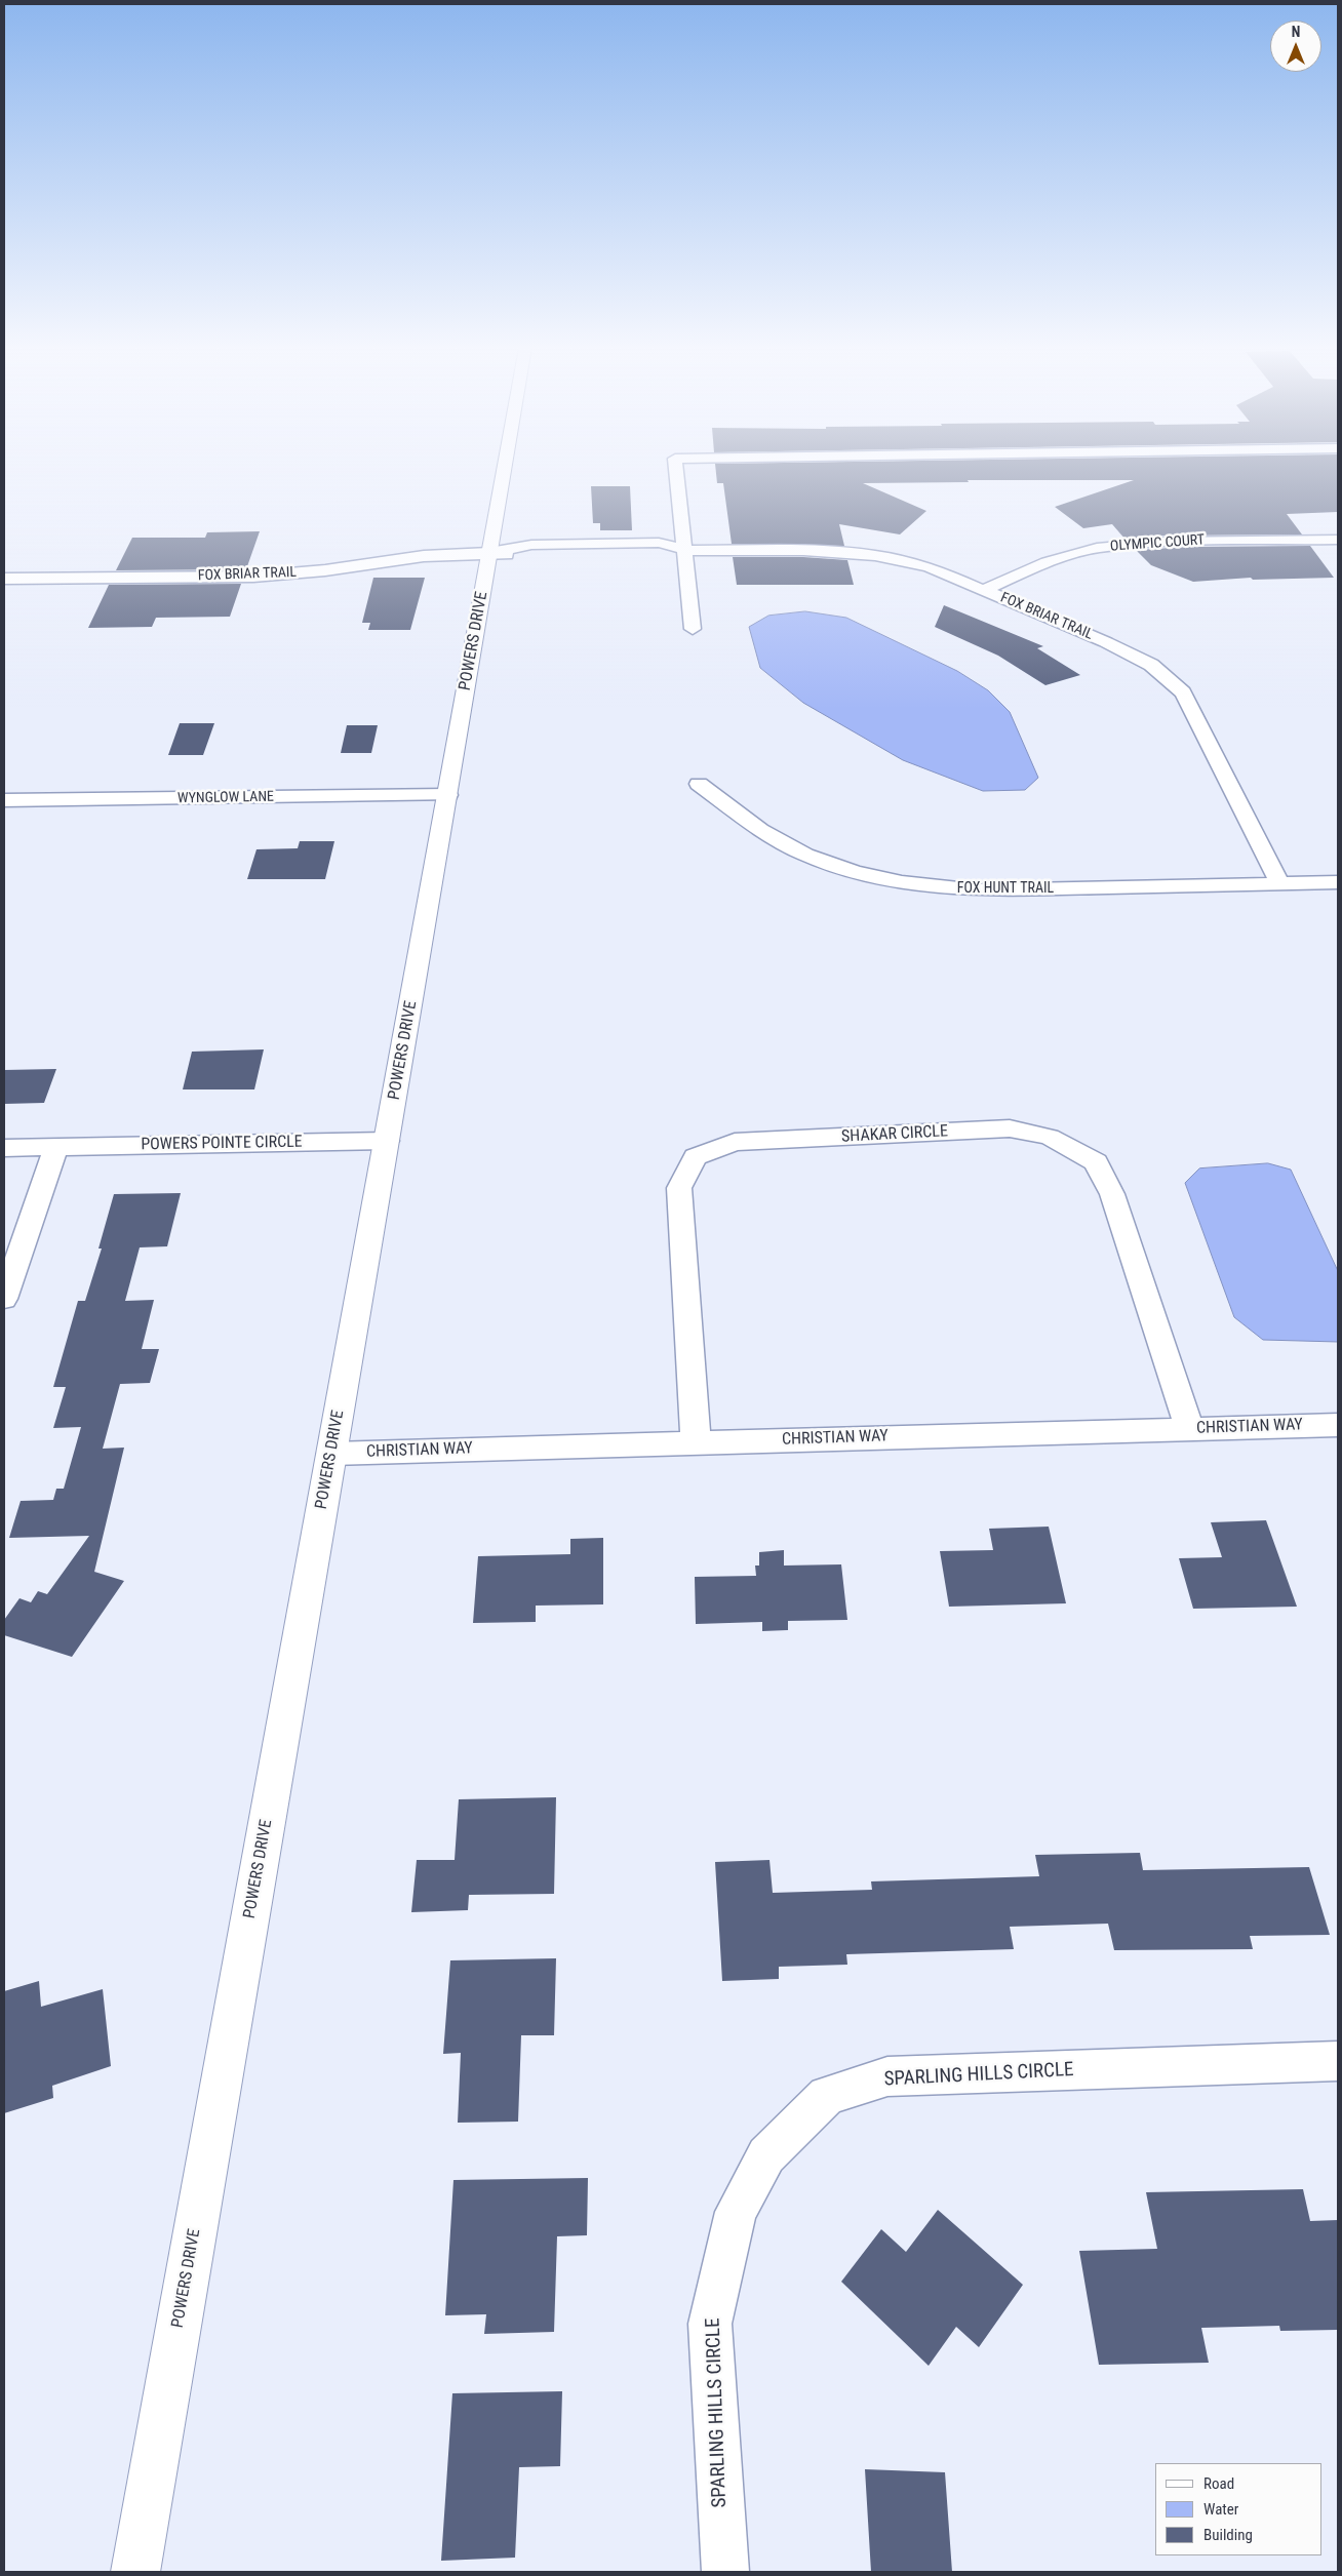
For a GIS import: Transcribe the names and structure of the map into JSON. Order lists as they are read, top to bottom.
{
  "streets": {
    "street": [
      "OLYMPIC COURT",
      "FOX BRIAR TRAIL",
      "POWERS DRIVE",
      "WYNGLOW LANE",
      "FOX HUNT TRAIL",
      "SHAKAR CIRCLE",
      "POWERS POINTE CIRCLE",
      "CHRISTIAN WAY",
      "SPARLING HILLS CIRCLE"
    ]
  },
  "crossings": [
    ["OLYMPIC COURT", "FOX BRIAR TRAIL"],
    ["FOX BRIAR TRAIL", "POWERS DRIVE"],
    ["FOX BRIAR TRAIL", "FOX HUNT TRAIL"],
    ["POWERS DRIVE", "WYNGLOW LANE"],
    ["POWERS DRIVE", "POWERS POINTE CIRCLE"],
    ["POWERS DRIVE", "CHRISTIAN WAY"],
    ["SHAKAR CIRCLE", "CHRISTIAN WAY"]
  ],
  "legend": ["Road", "Water", "Building"],
  "north": "top"
}
